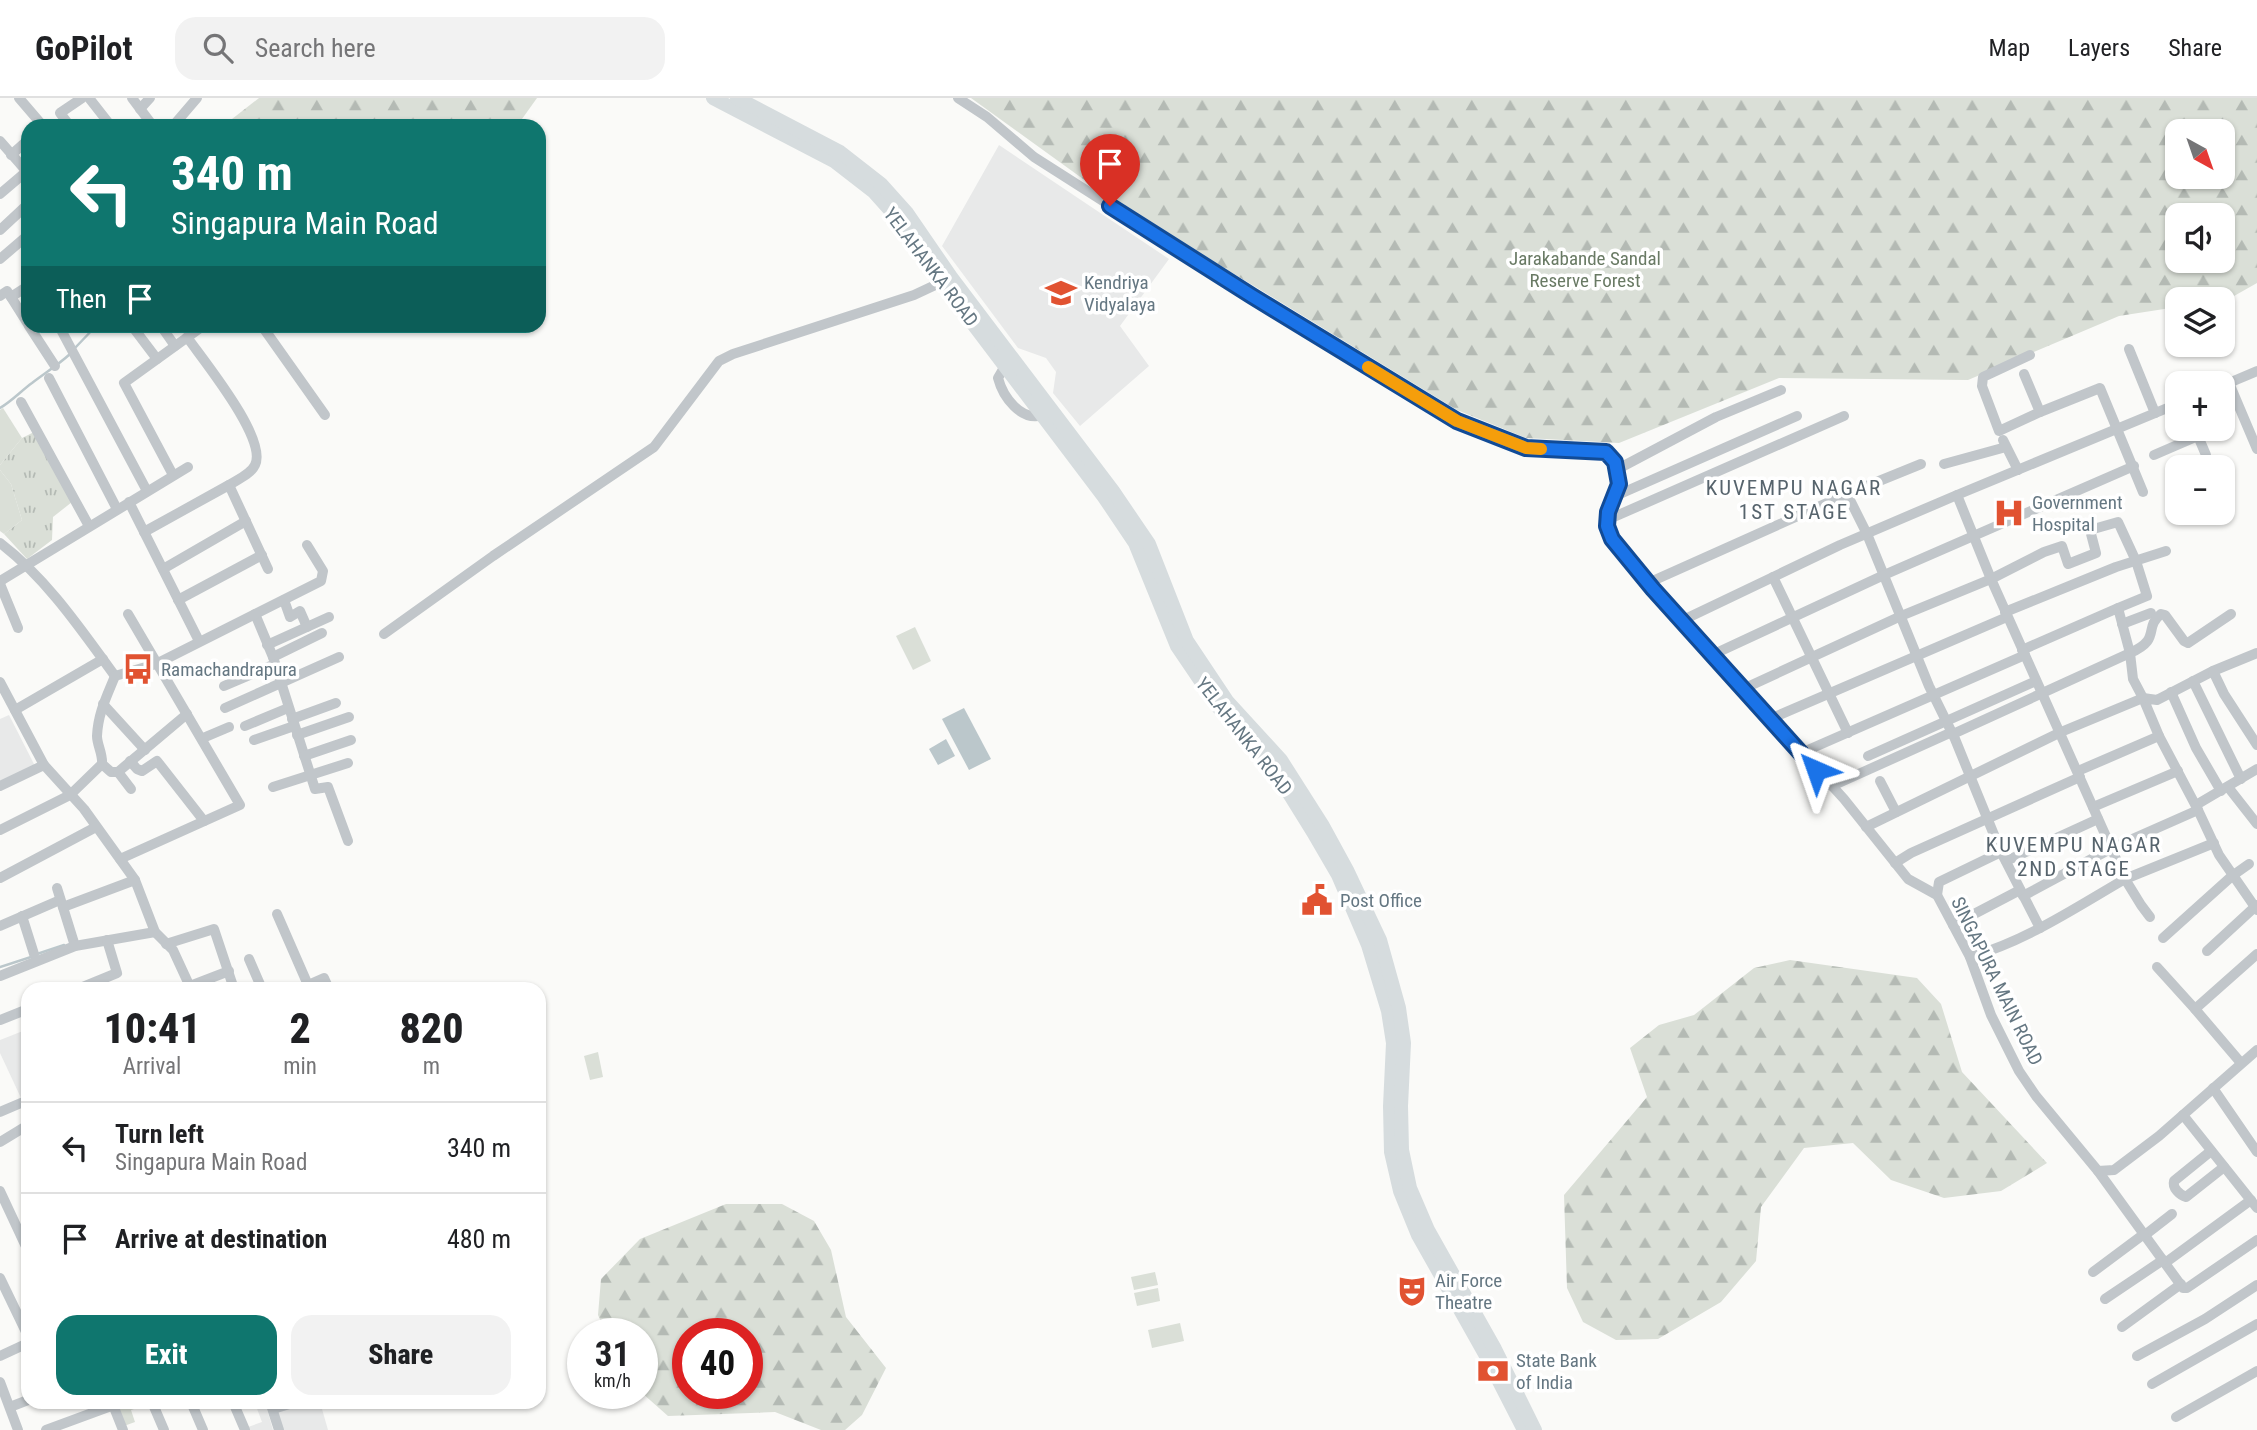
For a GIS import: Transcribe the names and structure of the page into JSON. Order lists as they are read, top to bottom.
{
  "streets": {
    "main road": ["YELAHANKA ROAD"],
    "street": ["SINGAPURA MAIN ROAD"]
  },
  "districts": ["KUVEMPU NAGAR 1ST STAGE", "KUVEMPU NAGAR 2ND STAGE"],
  "parks": ["Jarakabande Sandal Reserve Forest"],
  "places": {
    "school or university": ["Kendriya Vidyalaya"],
    "hospital": ["Government Hospital"],
    "bus stop": ["Ramachandrapura"],
    "public building": ["Post Office"],
    "theatre": ["Air Force Theatre"],
    "bank": ["State Bank of India"]
  },
  "north": "bottom right",
  "page": {
    "header": "GoPilot",
    "search": "Search here",
    "nav": ["Map", "Layers", "Share"],
    "map_buttons": ["+", "−"],
    "turn": ["340 m", "Singapura Main Road"],
    "then": "Then",
    "eta": [
      "10:41",
      "Arrival",
      "2",
      "min",
      "820",
      "m"
    ],
    "list": [
      {
        "name": "Turn left",
        "note": "Singapura Main Road",
        "value": "340 m"
      },
      {
        "name": "Arrive at destination",
        "value": "480 m"
      }
    ],
    "buttons": ["Exit", "Share"],
    "speed": "31 km/h",
    "limit": "40"
  }
}
